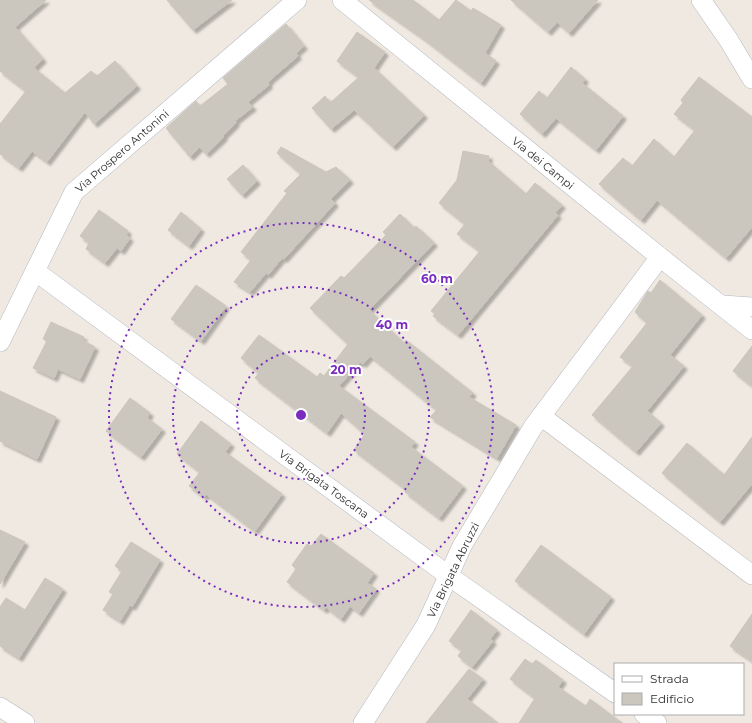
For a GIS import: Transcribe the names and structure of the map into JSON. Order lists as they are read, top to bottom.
{
  "streets": {
    "street": [
      "Via Prospero Antonini",
      "Via dei Campi",
      "Via Brigata Toscana",
      "Via Brigata Abruzzi"
    ]
  },
  "crossings": [
    ["Via Prospero Antonini", "Via Brigata Toscana"],
    ["Via dei Campi", "Via Brigata Abruzzi"],
    ["Via Brigata Toscana", "Via Brigata Abruzzi"]
  ],
  "legend": ["Strada", "Edificio"],
  "rings": ["60 m", "40 m", "20 m"]
}
